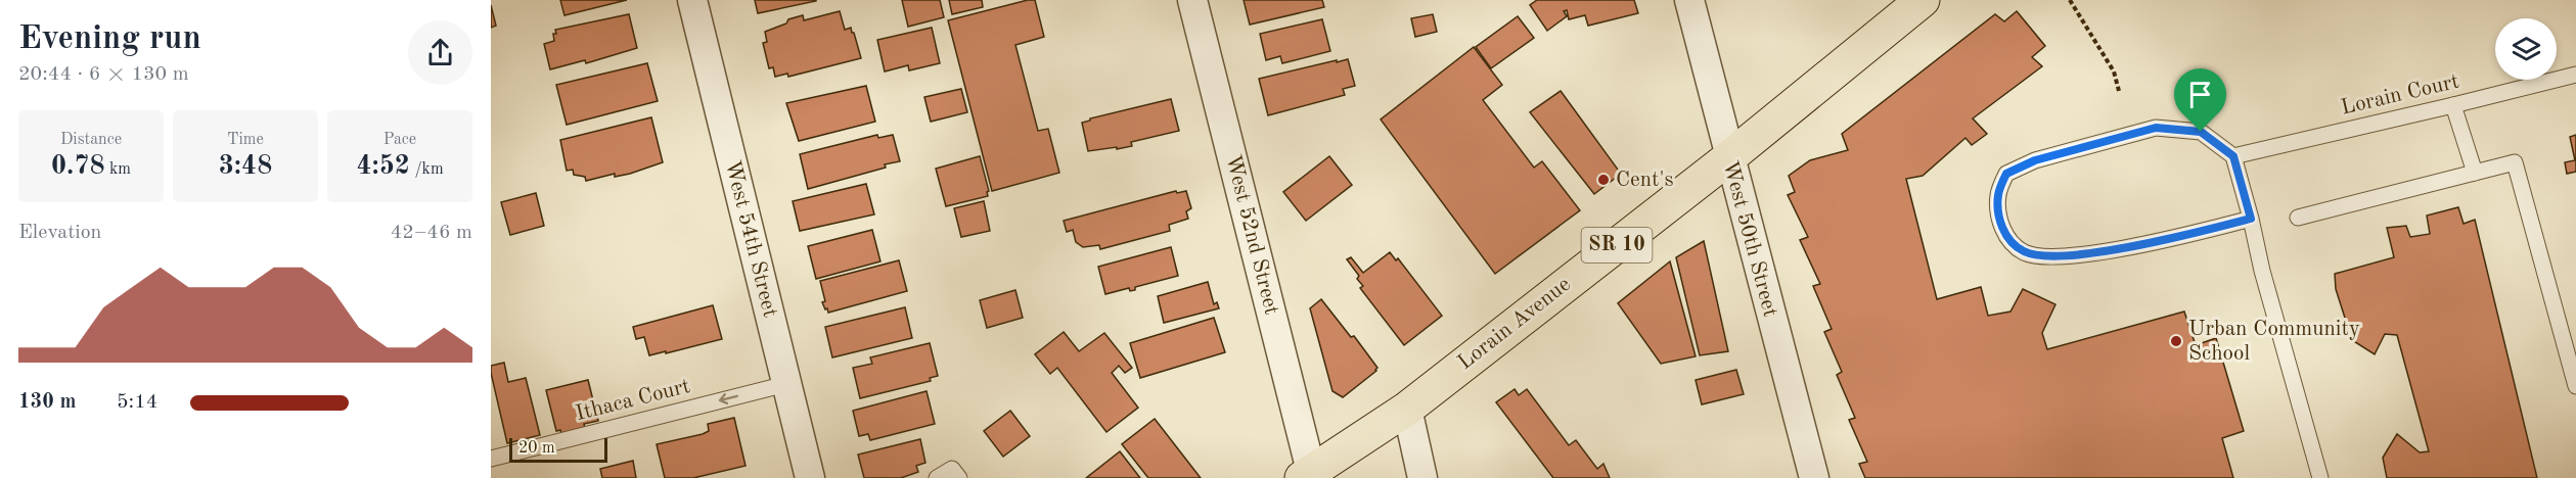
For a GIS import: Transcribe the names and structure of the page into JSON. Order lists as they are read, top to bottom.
{
  "streets": {
    "main road": ["SR 10", "Lorain Avenue"],
    "street": ["West 52nd Street", "West 54th Street", "West 50th Street"],
    "lane": ["Lorain Court", "Ithaca Court"]
  },
  "crossings": [
    ["West 52nd Street", "Lorain Avenue"],
    ["West 54th Street", "Ithaca Court"],
    ["West 50th Street", "Lorain Avenue"]
  ],
  "one_way": ["Ithaca Court"],
  "places": ["Cent's", "Urban Community School"],
  "scale_bar": "20 m",
  "page": {
    "heading": ["Evening run", "20:44 · 6 × 130 m"],
    "stats": [
      ["Distance", "0.78 km"],
      ["Time", "3:48"],
      ["Pace", "4:52 /km"]
    ],
    "chart": ["Elevation", "42–46 m"],
    "list": [
      {
        "name": "130 m",
        "note": "5:14"
      }
    ],
    "scale": "20 m"
  }
}
